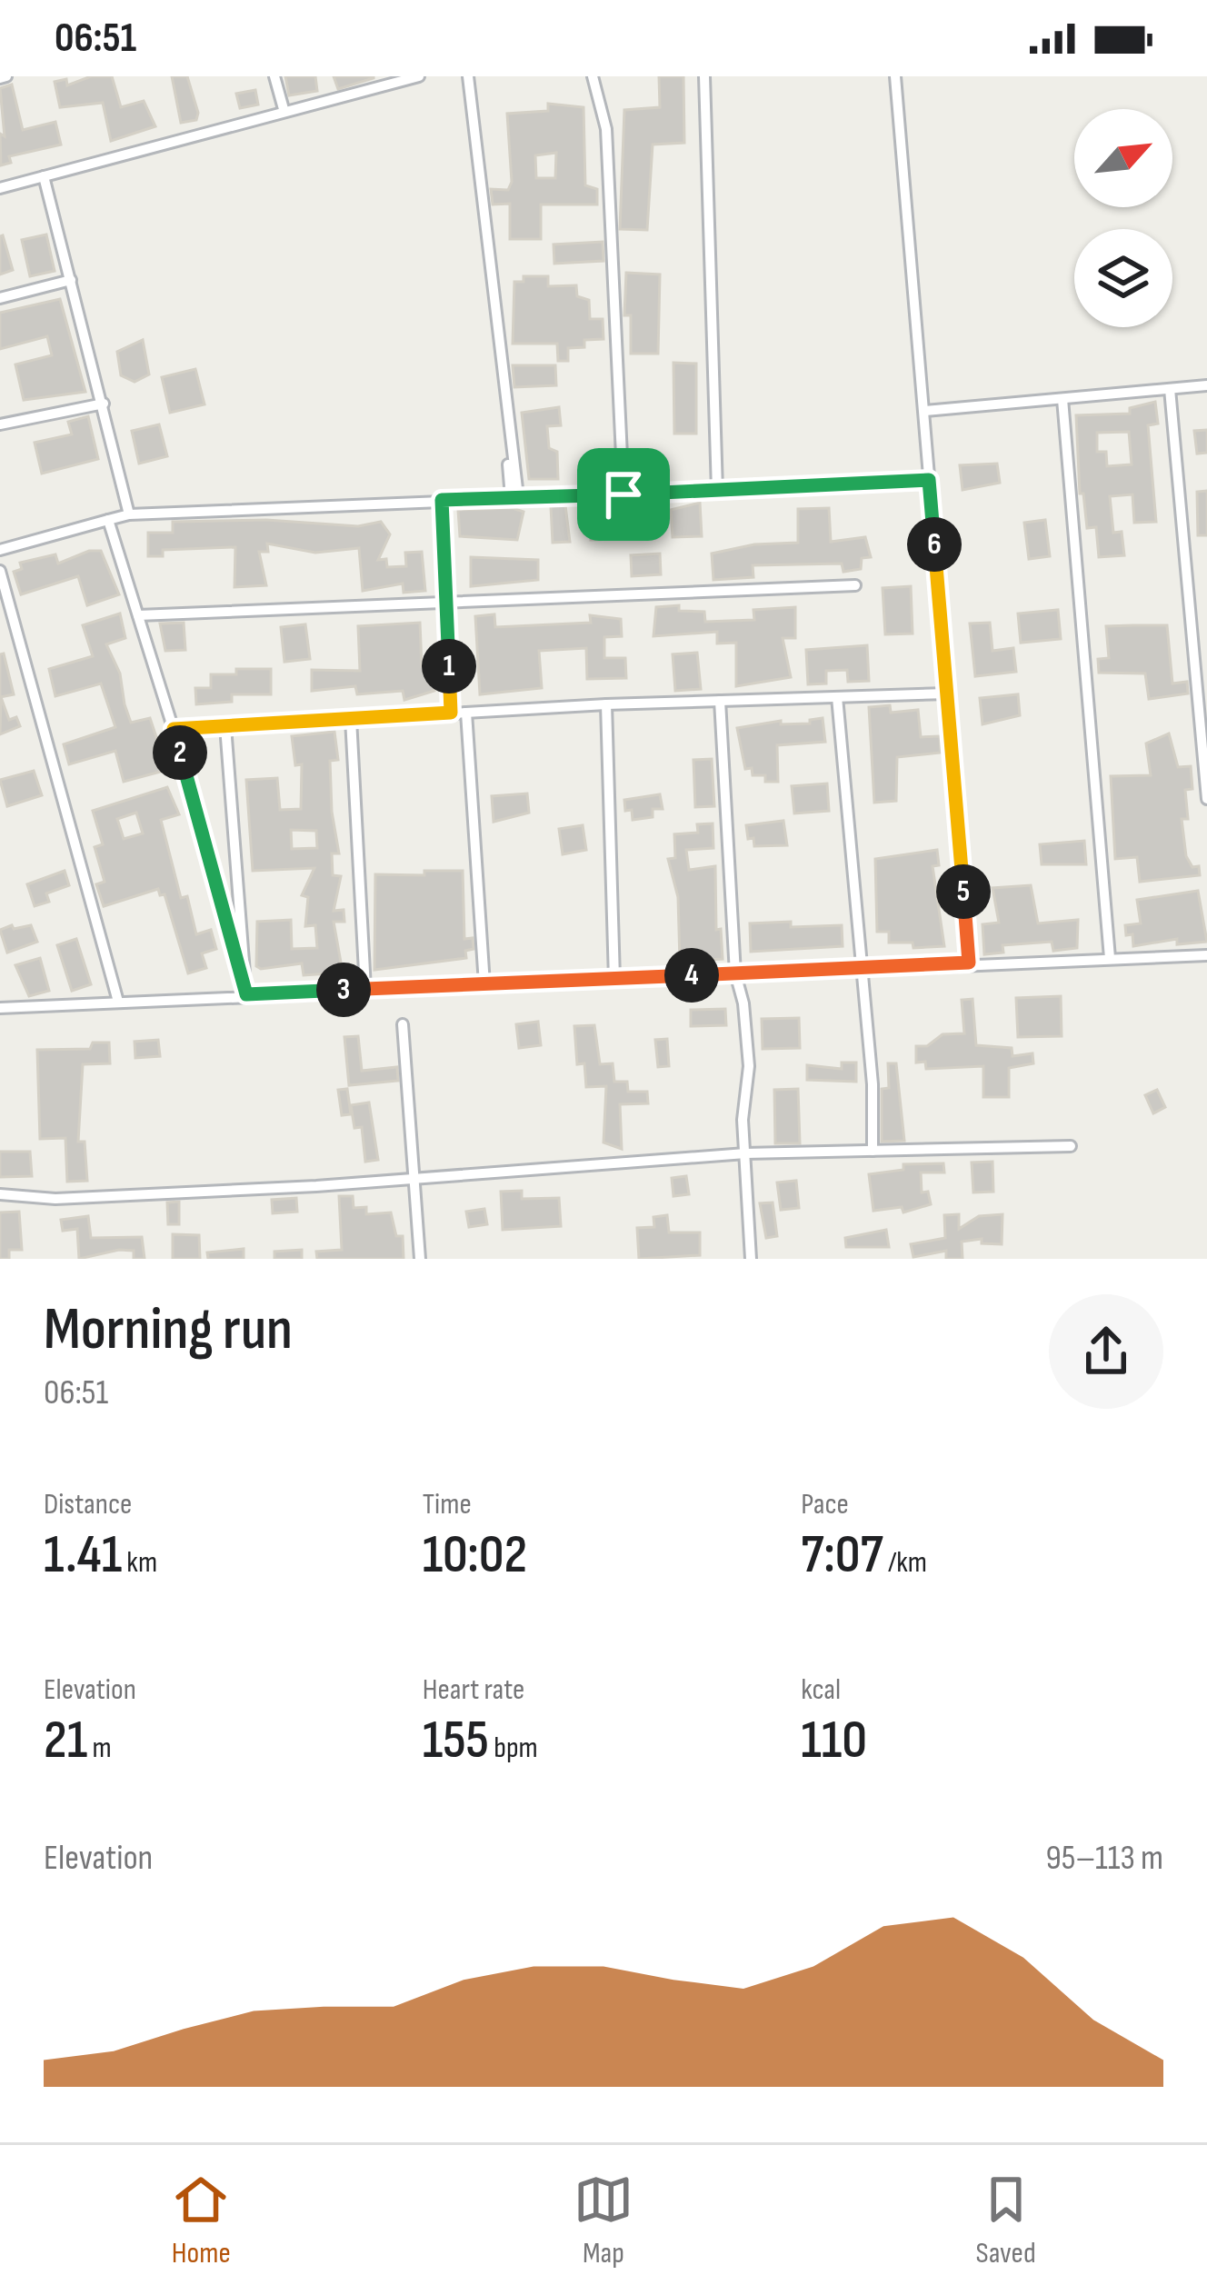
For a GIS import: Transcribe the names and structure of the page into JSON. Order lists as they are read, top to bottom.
{
  "north": "top right",
  "page": {
    "status": "06:51",
    "pins": [
      "6",
      "1",
      "2",
      "5",
      "4",
      "3"
    ],
    "heading": ["Morning run", "06:51"],
    "stats": [
      ["Distance", "1.41 km"],
      ["Time", "10:02"],
      ["Pace", "7:07 /km"],
      ["Elevation", "21 m"],
      ["Heart rate", "155 bpm"],
      ["kcal", "110"]
    ],
    "chart": ["Elevation", "95–113 m"],
    "tabs": ["Home", "Map", "Saved"]
  }
}
